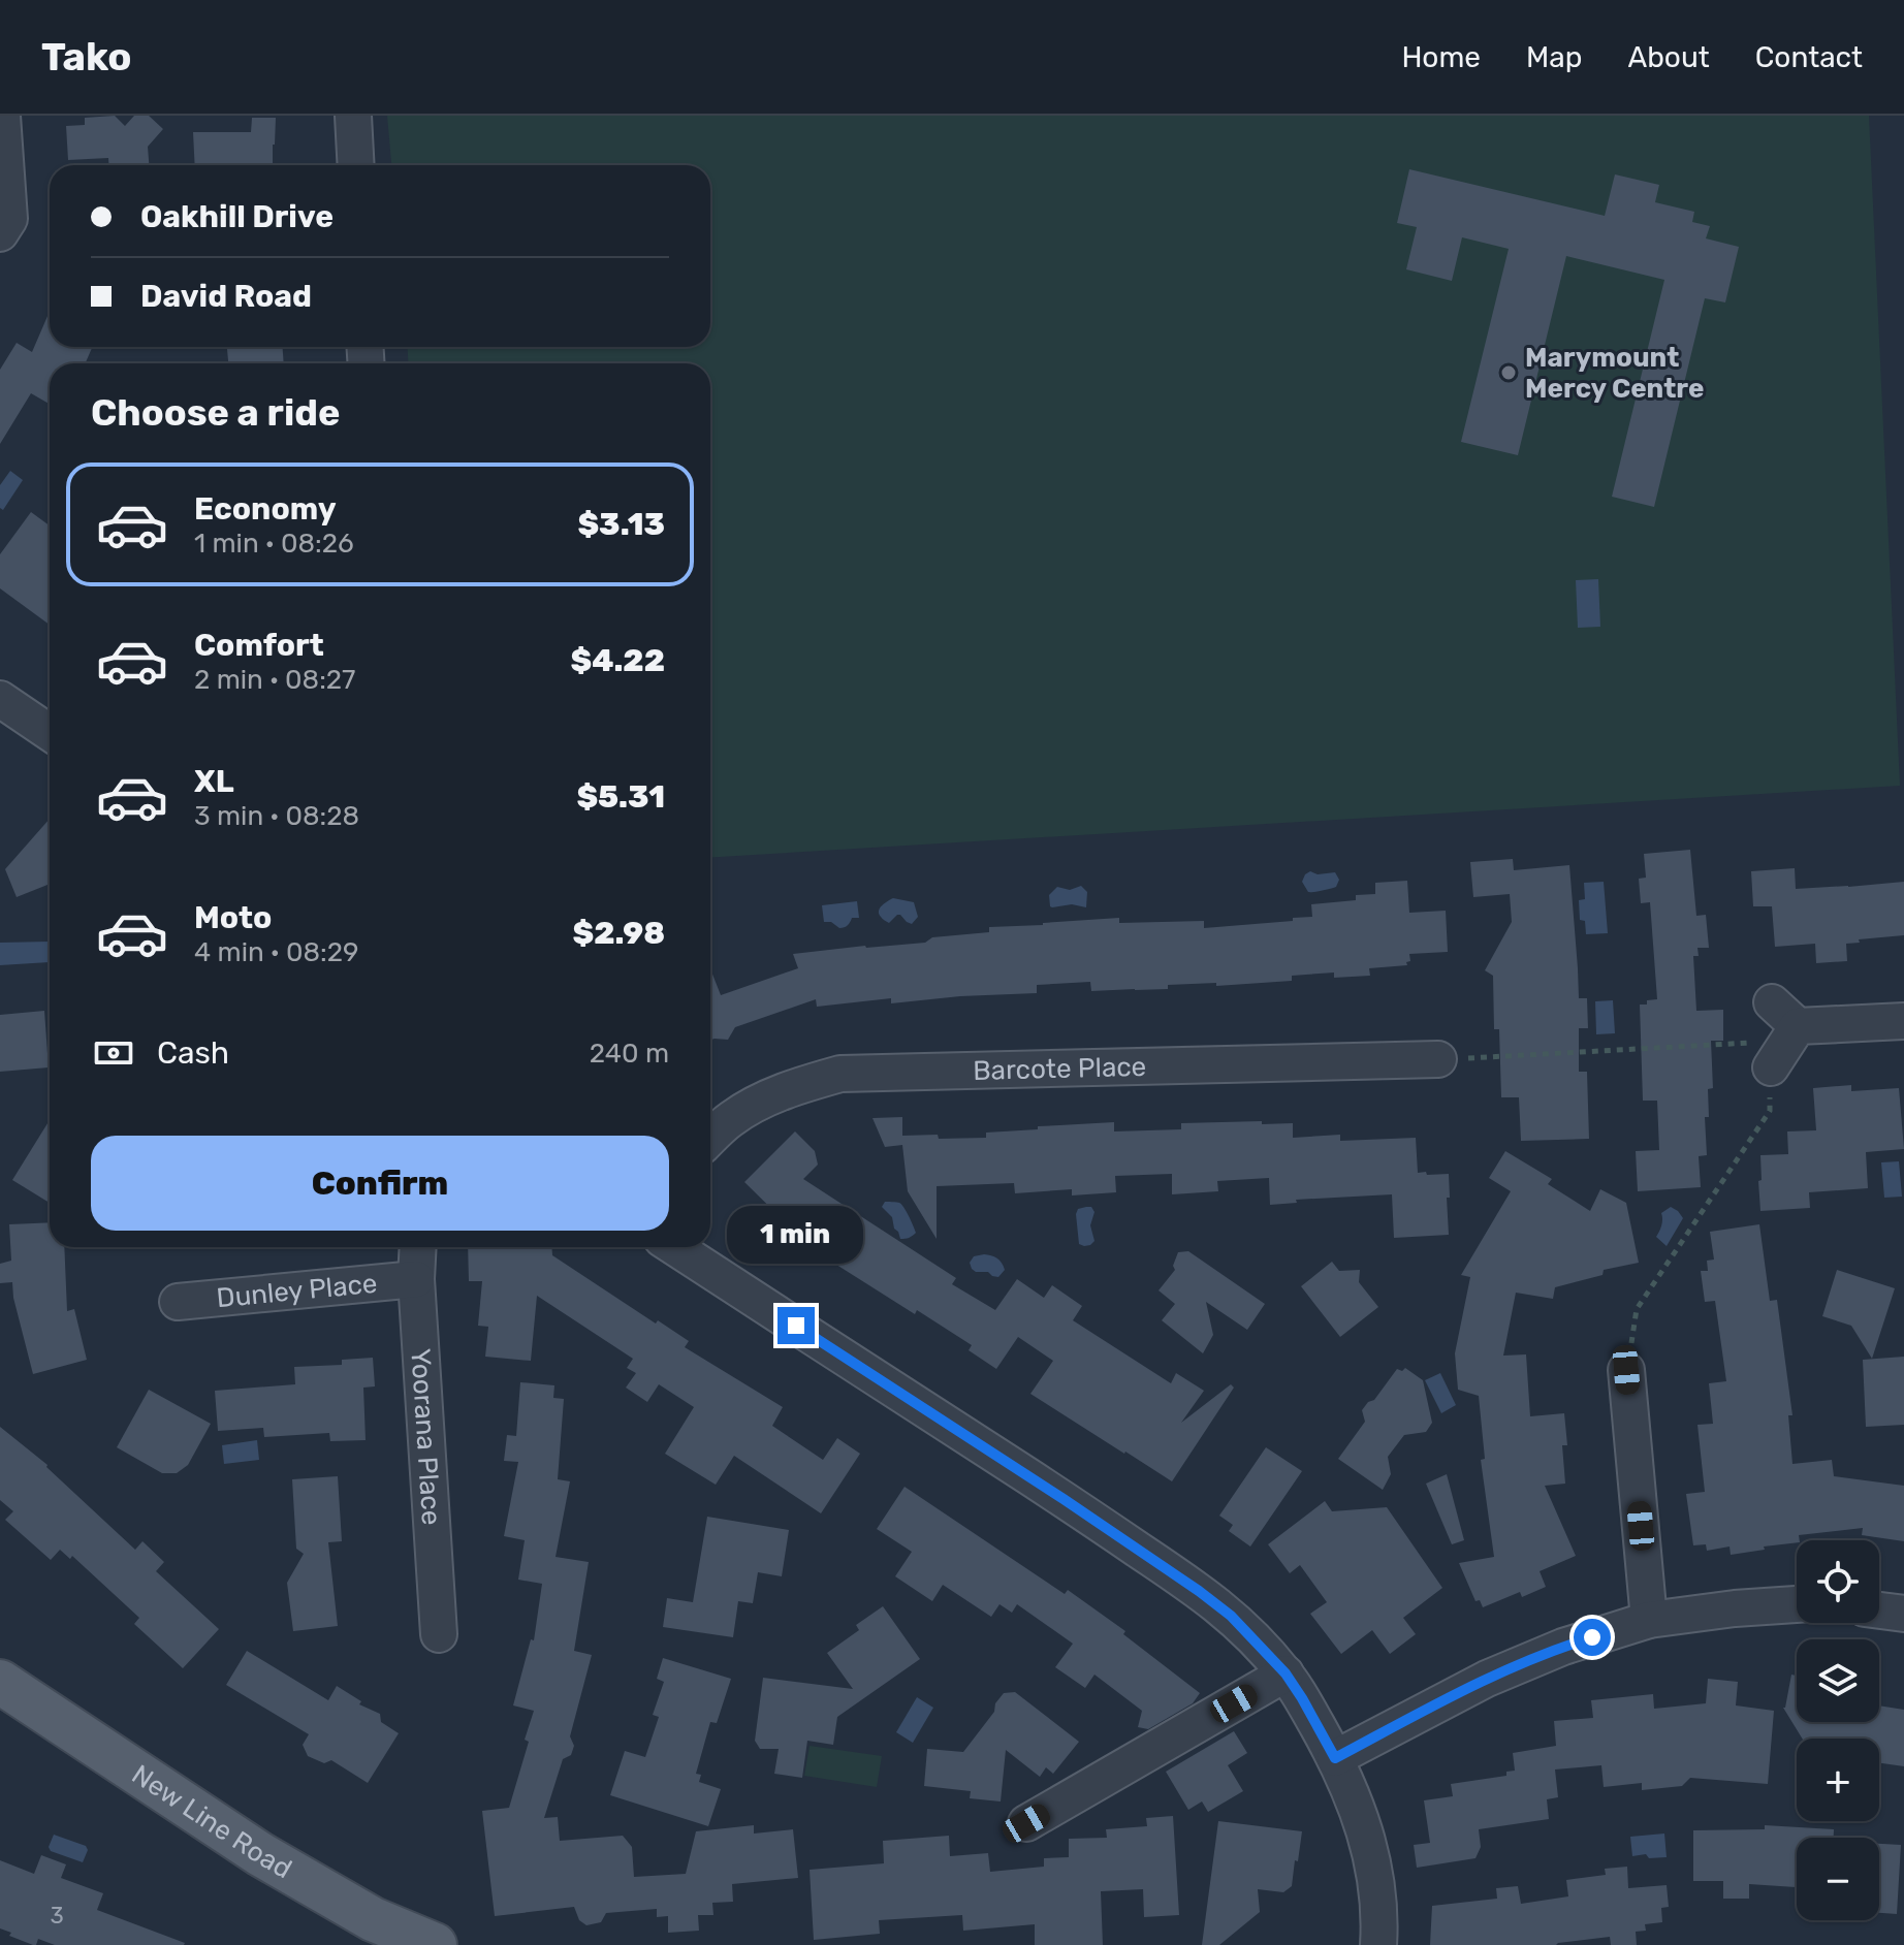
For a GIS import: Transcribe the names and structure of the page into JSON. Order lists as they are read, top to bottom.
{
  "streets": {
    "main road": ["New Line Road"],
    "street": ["Barcote Place", "Dunley Place", "Yoorana Place"]
  },
  "crossings": [
    ["Dunley Place", "Yoorana Place"]
  ],
  "places": ["Marymount Mercy Centre"],
  "house_numbers": ["3"],
  "page": {
    "header": "Tako",
    "nav": [
      "Home",
      "Map",
      "About",
      "Contact"
    ],
    "banner": ["Oakhill Drive", "David Road"],
    "heading": "Choose a ride",
    "list": [
      {
        "name": "Economy",
        "note": "1 min · 08:26",
        "value": "$3.13"
      },
      {
        "name": "Comfort",
        "note": "2 min · 08:27",
        "value": "$4.22"
      },
      {
        "name": "XL",
        "note": "3 min · 08:28",
        "value": "$5.31"
      },
      {
        "name": "Moto",
        "note": "4 min · 08:29",
        "value": "$2.98"
      }
    ],
    "pay": ["Cash", "240 m"],
    "buttons": "Confirm",
    "bubble": "1 min",
    "map_buttons": ["+", "−"]
  }
}
